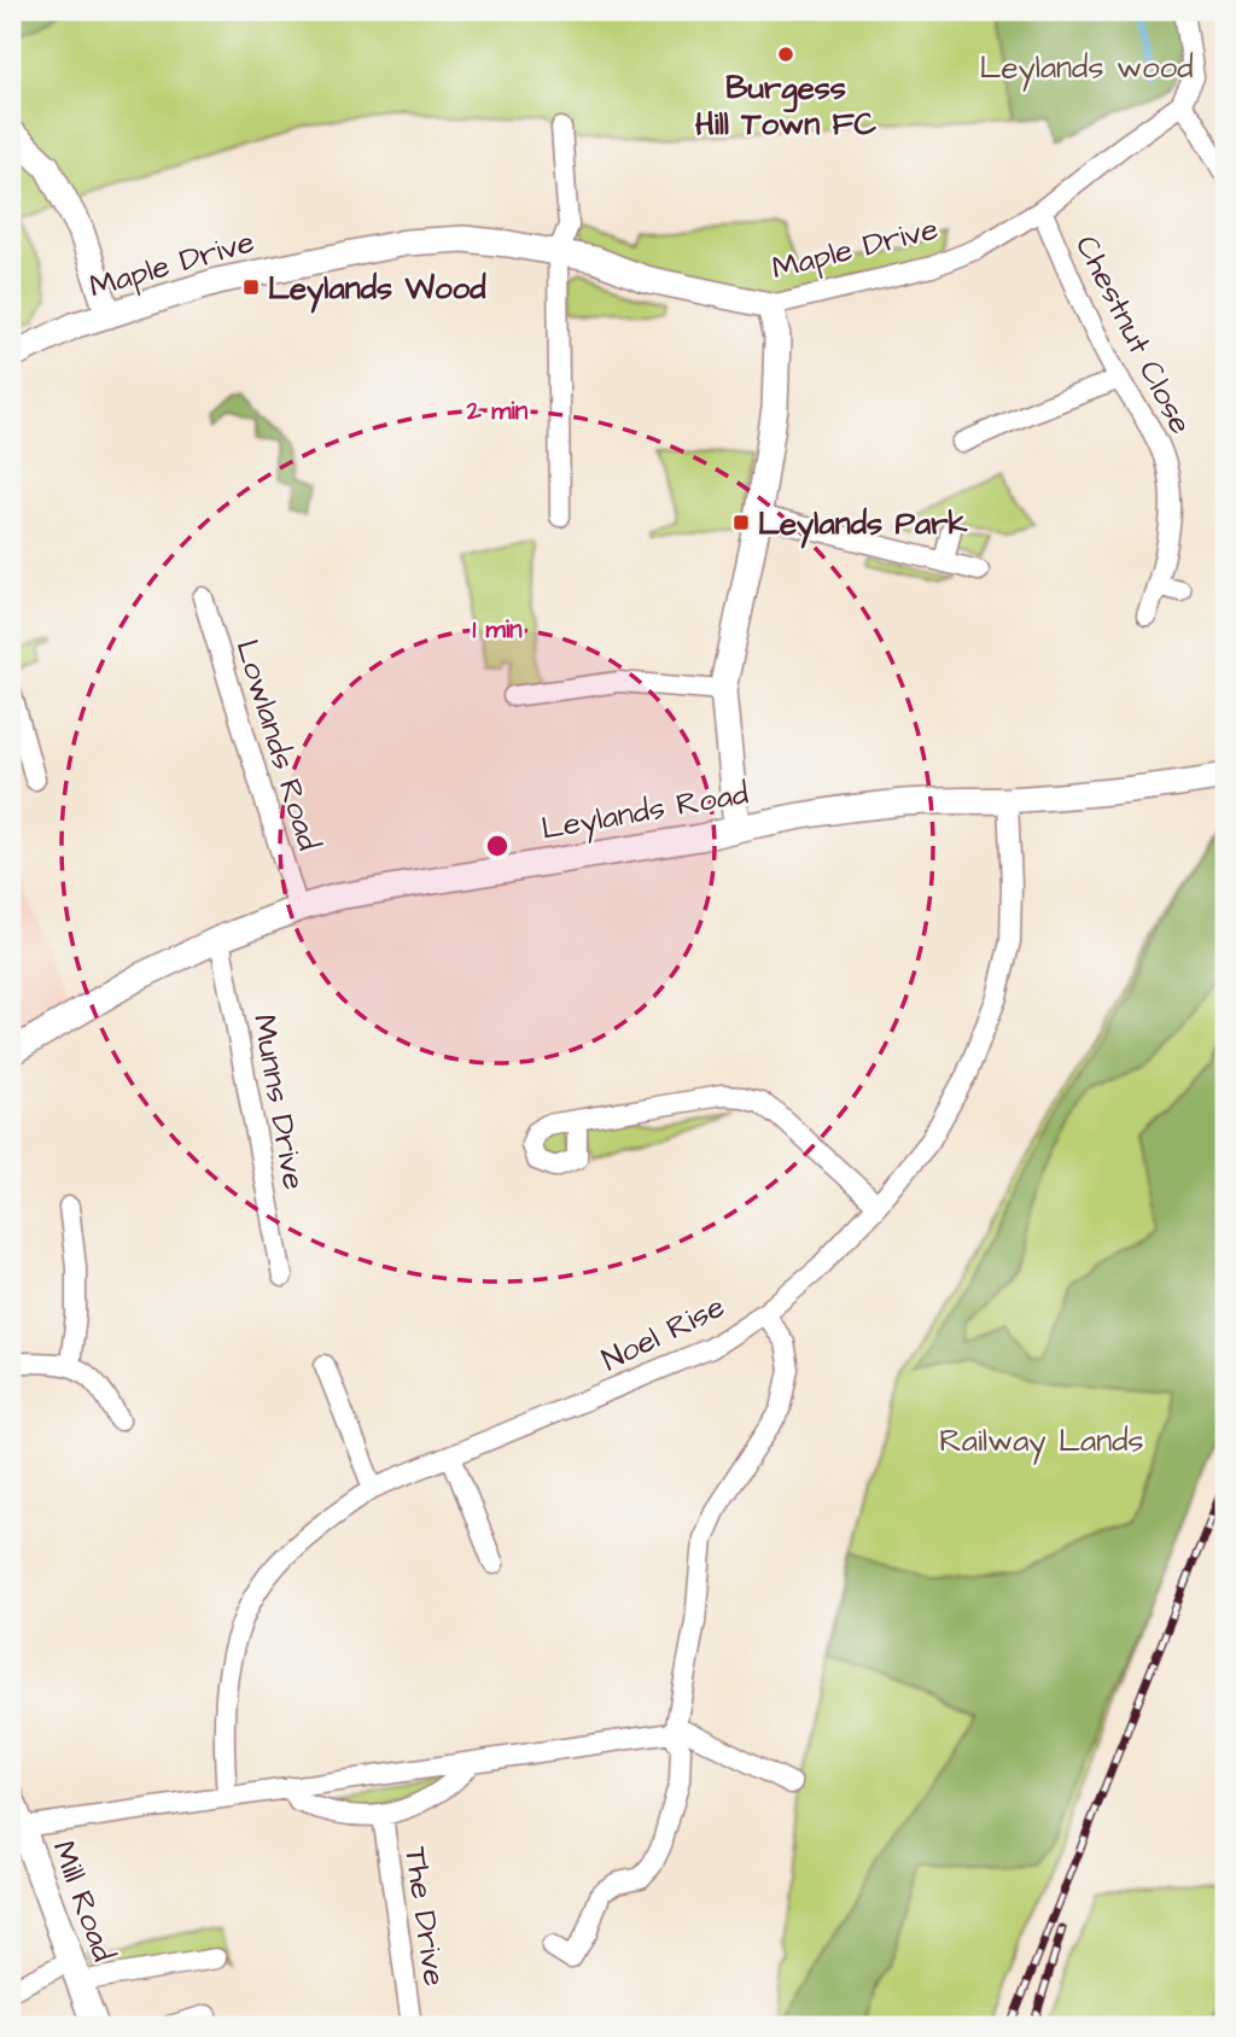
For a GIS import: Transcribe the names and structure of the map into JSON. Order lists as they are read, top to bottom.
{
  "streets": {
    "street": [
      "Maple Drive",
      "Chestnut Close",
      "Lowlands Road",
      "Leylands Road",
      "Munns Drive",
      "Noel Rise",
      "Mill Road",
      "The Drive"
    ]
  },
  "crossings": [
    ["Maple Drive", "Chestnut Close"],
    ["Lowlands Road", "Leylands Road"],
    ["Leylands Road", "Munns Drive"],
    ["Leylands Road", "Noel Rise"]
  ],
  "parks": ["Leylands wood", "Railway Lands"],
  "places": {
    "other": ["Burgess Hill Town FC"],
    "transit": ["Leylands Wood", "Leylands Park"]
  },
  "rings": ["2 min", "1 min"]
}
